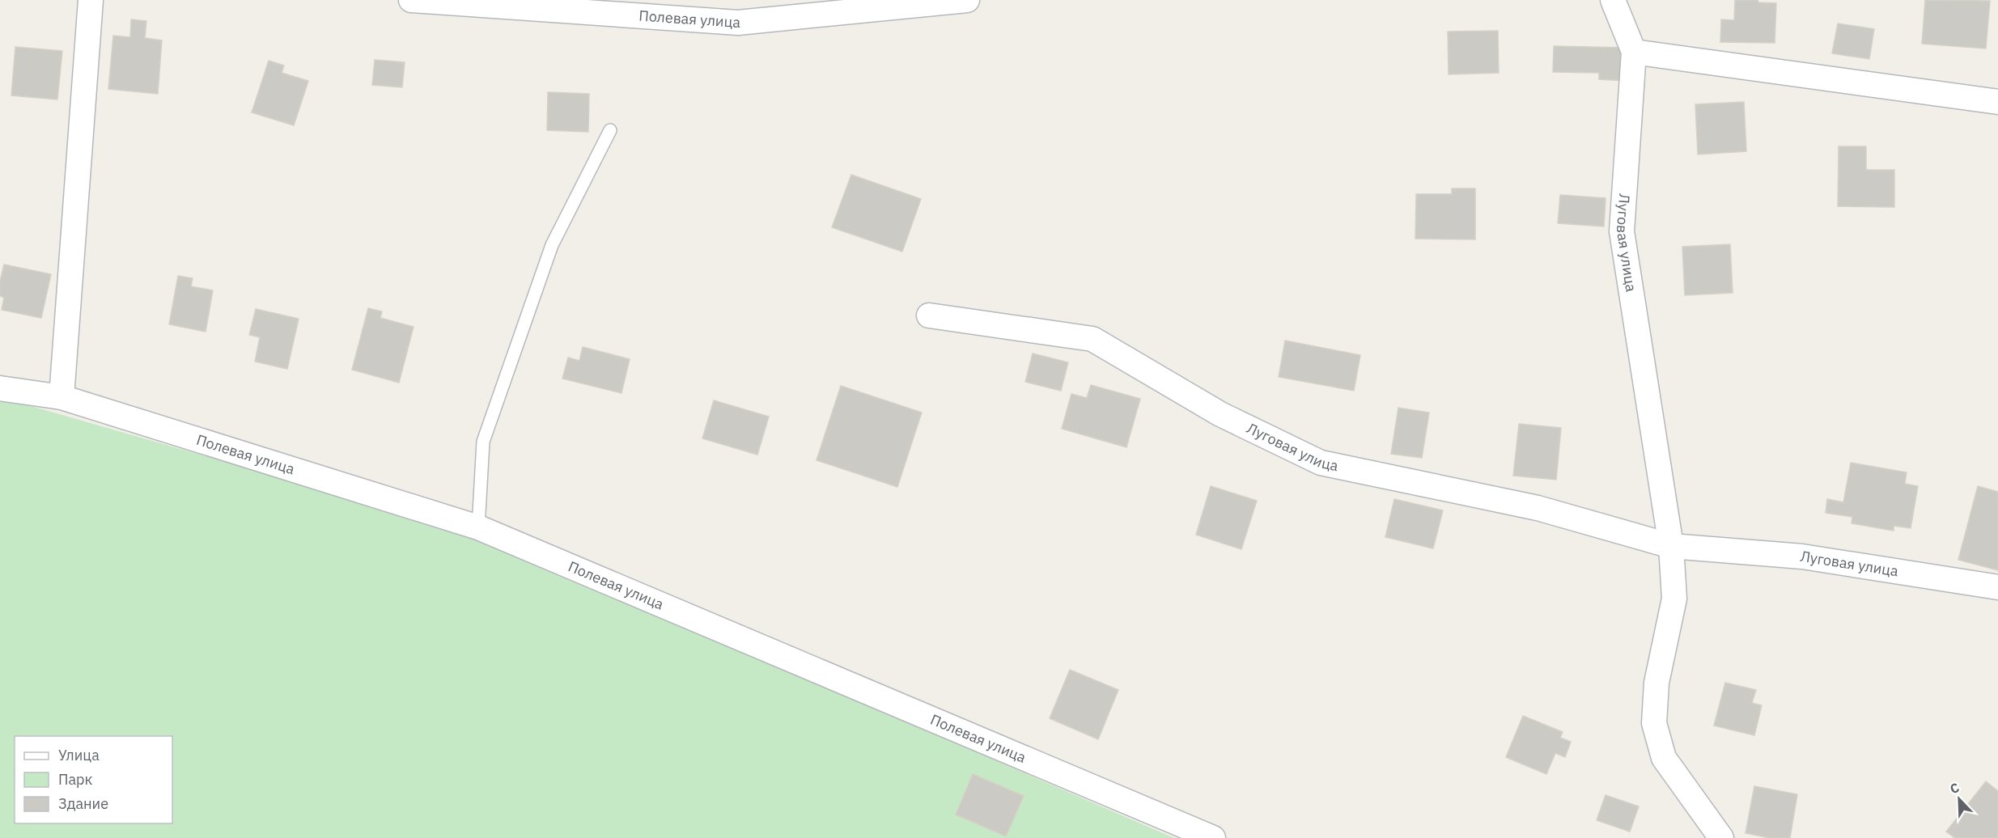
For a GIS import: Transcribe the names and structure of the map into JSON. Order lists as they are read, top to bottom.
{
  "streets": {
    "street": ["Полевая улица", "Луговая улица"]
  },
  "legend": ["Улица", "Парк", "Здание"],
  "north": "top left"
}
